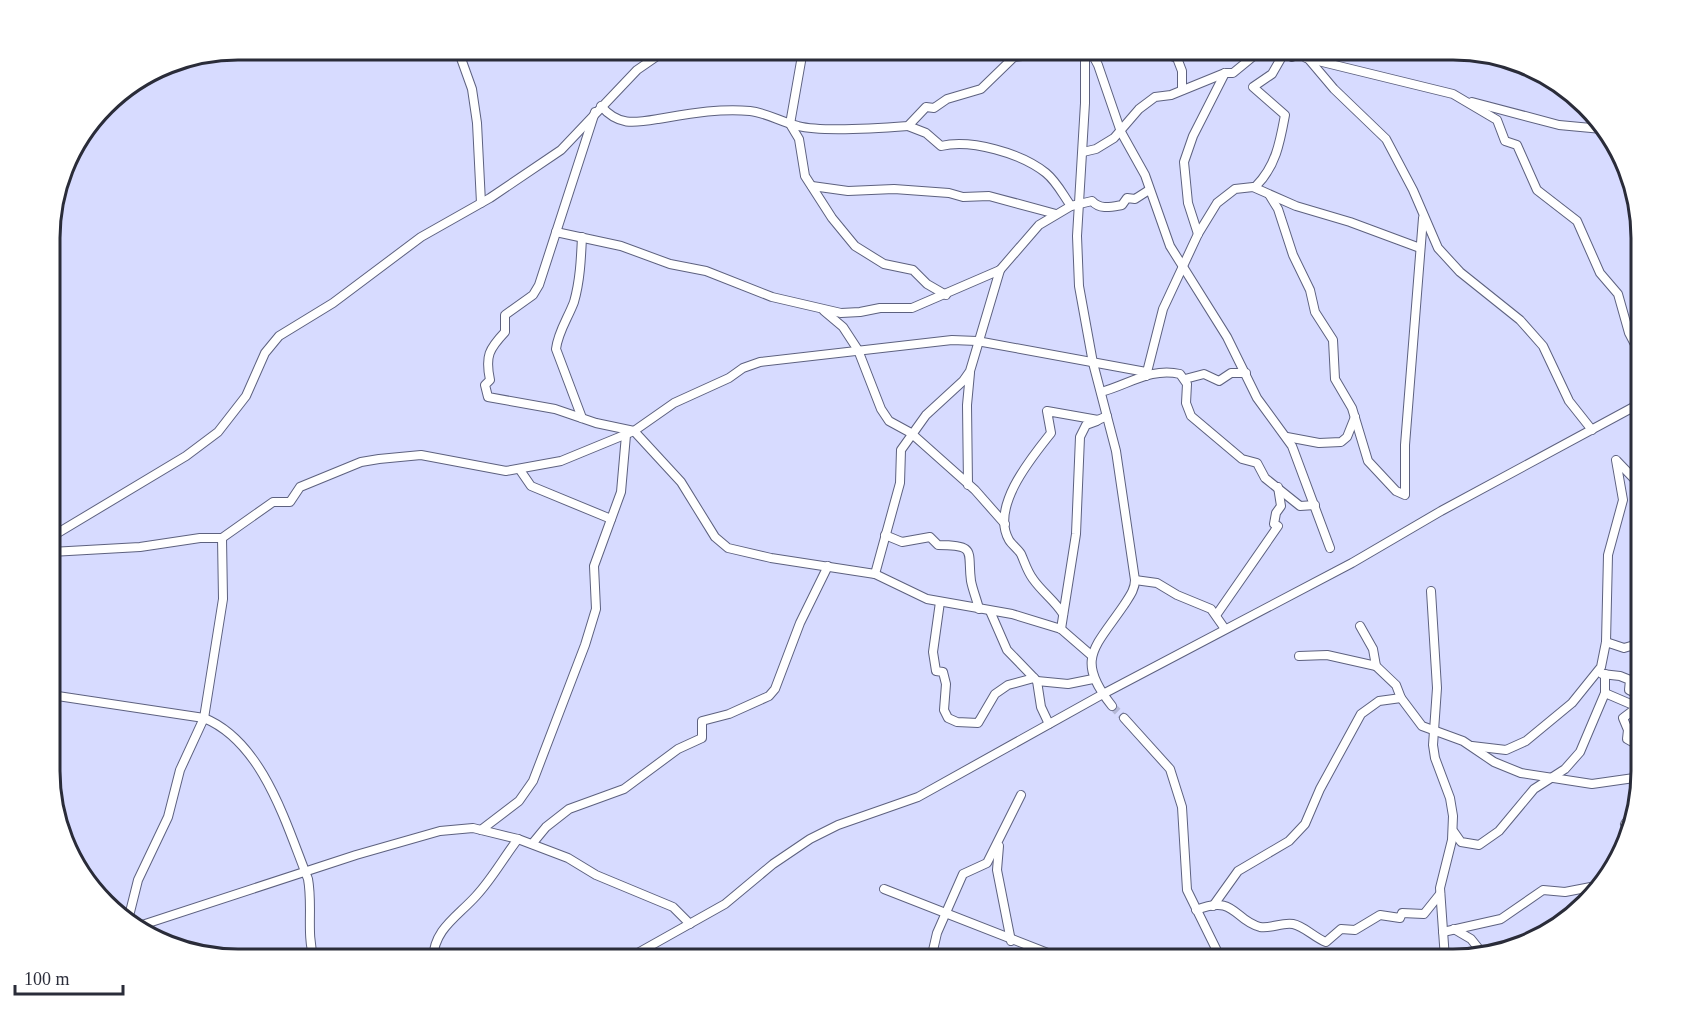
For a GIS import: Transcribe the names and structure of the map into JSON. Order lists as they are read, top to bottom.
{
  "scale_bar": "100 m"
}
